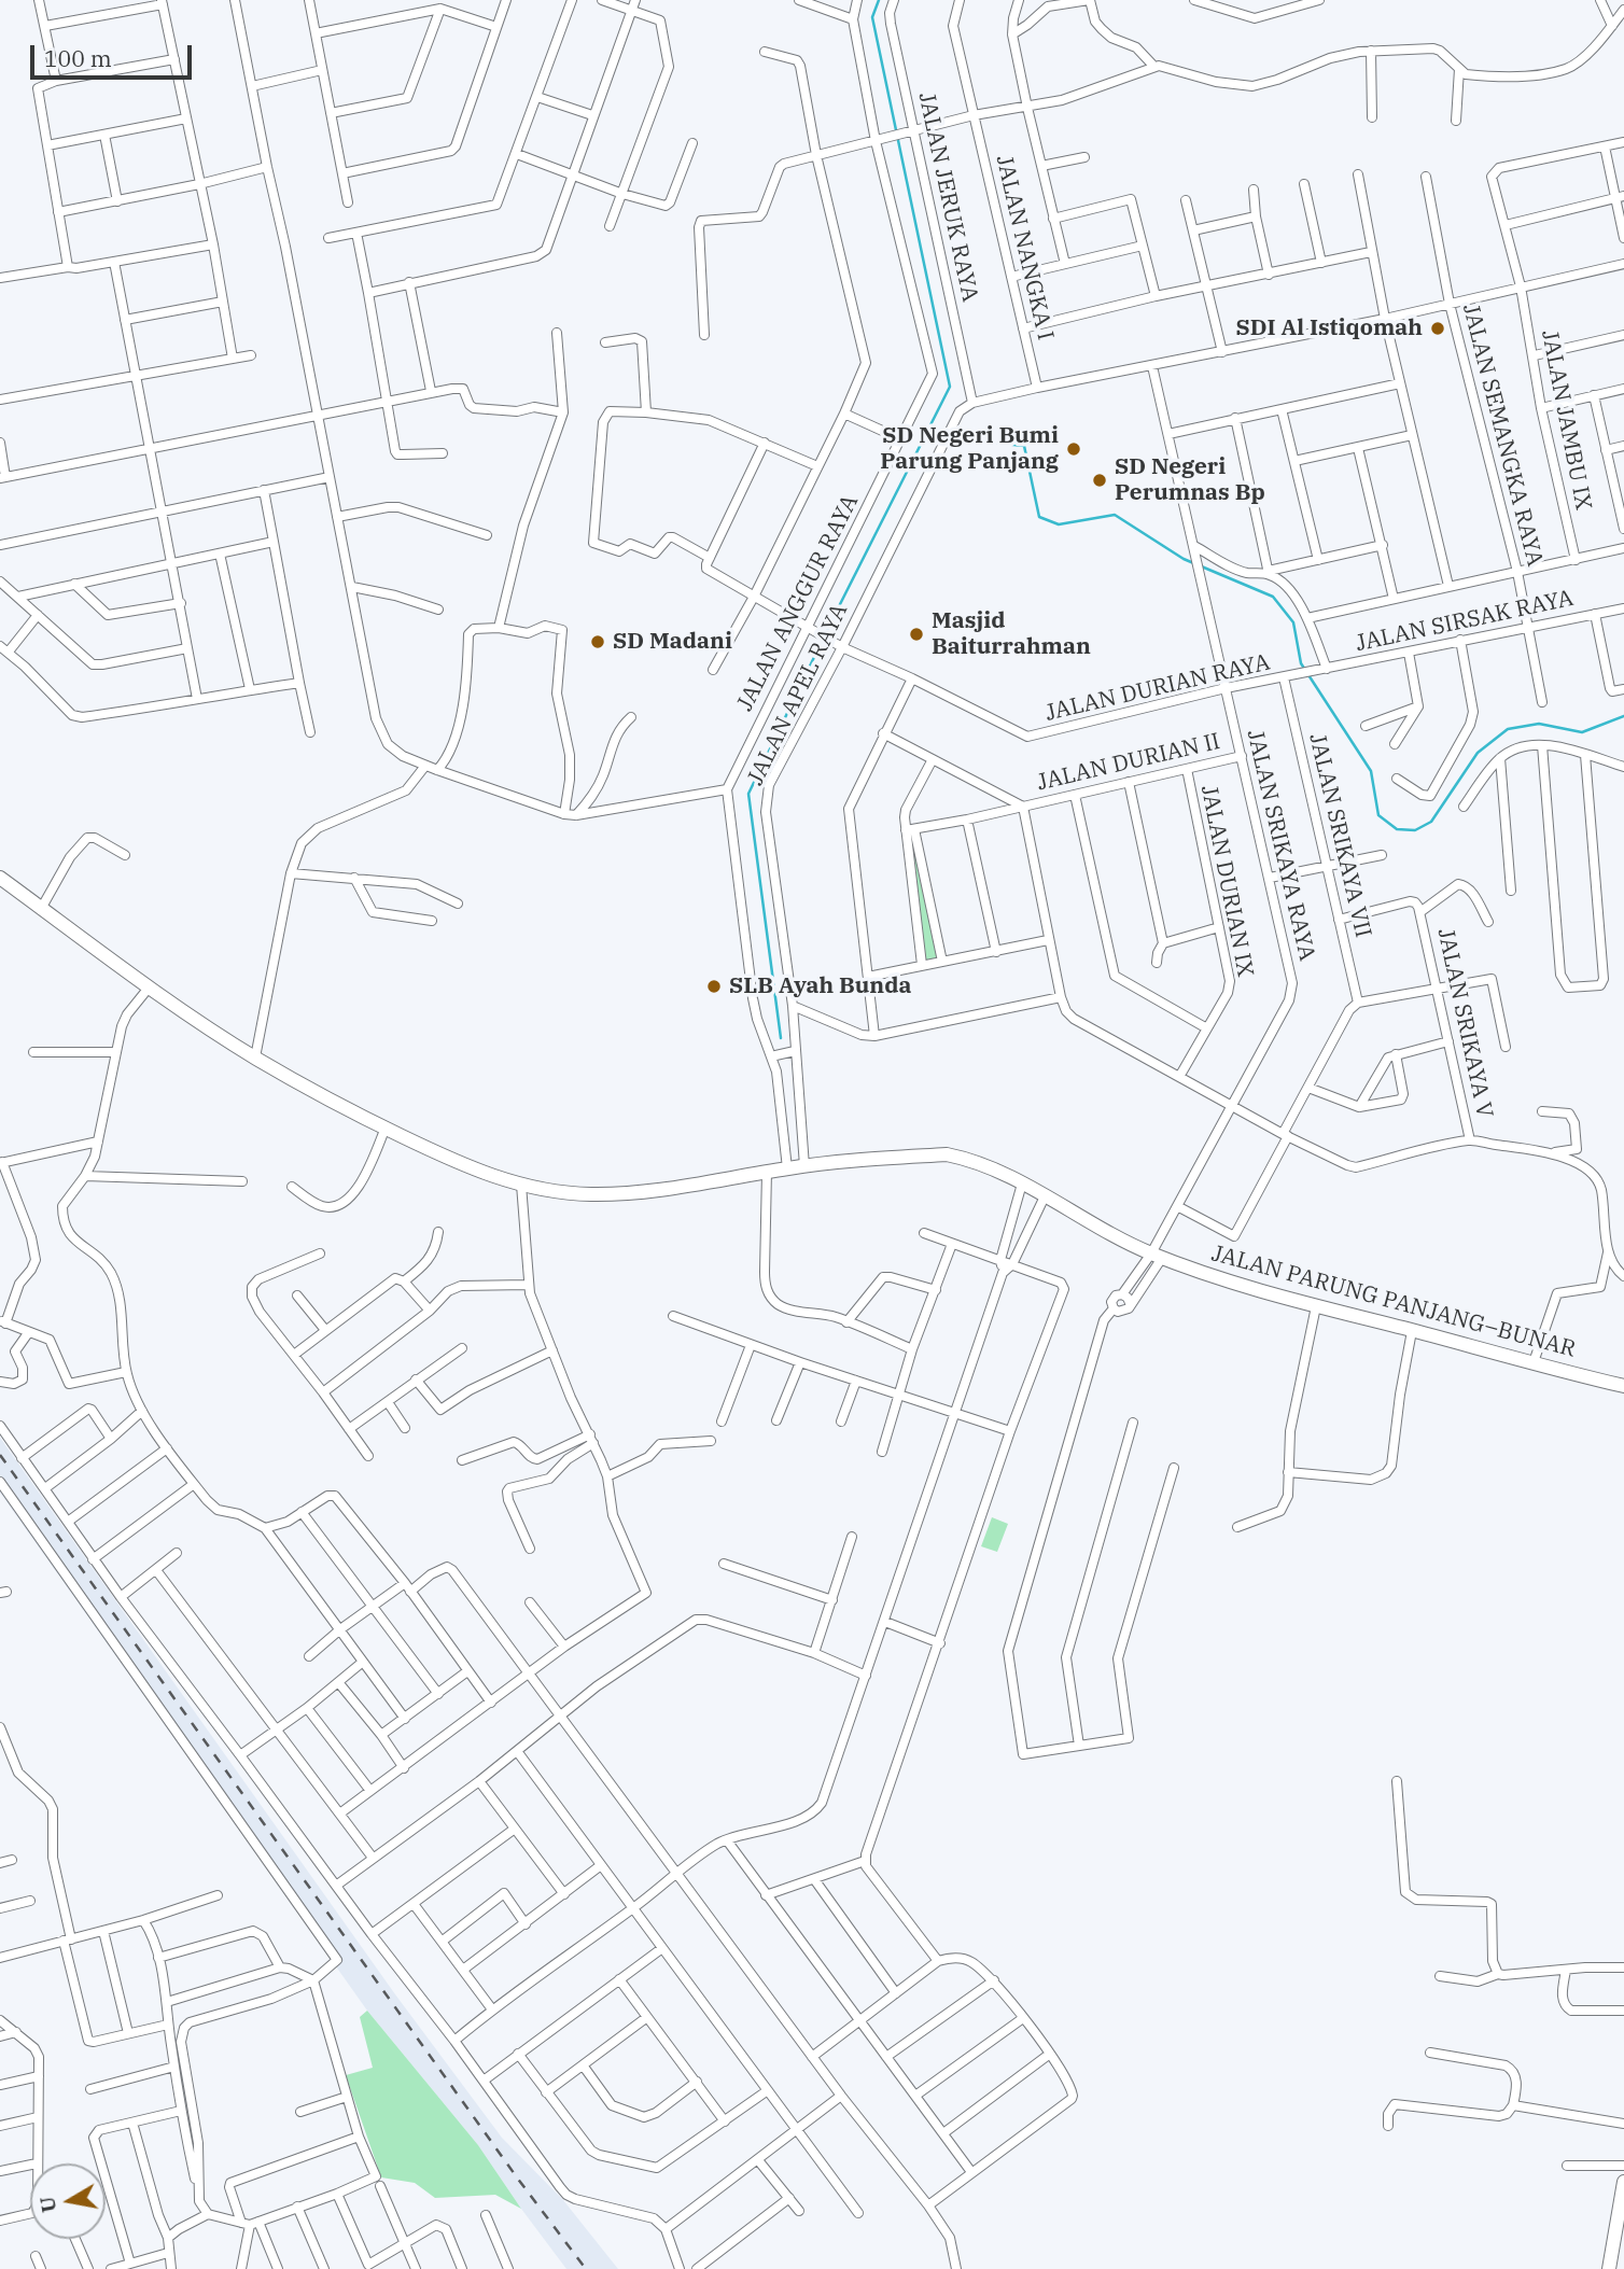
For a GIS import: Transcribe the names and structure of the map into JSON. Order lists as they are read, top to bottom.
{
  "streets": {
    "main road": ["JALAN PARUNG PANJANG–BUNAR"],
    "street": [
      "JALAN JERUK RAYA",
      "JALAN NANGKA I",
      "JALAN JAMBU IX",
      "JALAN SEMANGKA RAYA",
      "JALAN ANGGUR RAYA",
      "JALAN SIRSAK RAYA",
      "JALAN DURIAN RAYA",
      "JALAN APEL RAYA",
      "JALAN DURIAN II",
      "JALAN SRIKAYA VII",
      "JALAN SRIKAYA RAYA",
      "JALAN DURIAN IX",
      "JALAN SRIKAYA V"
    ]
  },
  "crossings": [
    ["JALAN JERUK RAYA", "JALAN APEL RAYA"],
    ["JALAN SEMANGKA RAYA", "JALAN SIRSAK RAYA"],
    ["JALAN ANGGUR RAYA", "JALAN DURIAN RAYA"],
    ["JALAN SIRSAK RAYA", "JALAN DURIAN RAYA"],
    ["JALAN DURIAN RAYA", "JALAN APEL RAYA"],
    ["JALAN DURIAN RAYA", "JALAN SRIKAYA VII"],
    ["JALAN DURIAN RAYA", "JALAN SRIKAYA RAYA"],
    ["JALAN APEL RAYA", "JALAN PARUNG PANJANG–BUNAR"],
    ["JALAN DURIAN II", "JALAN SRIKAYA RAYA"],
    ["JALAN DURIAN II", "JALAN DURIAN IX"],
    ["JALAN SRIKAYA VII", "JALAN SRIKAYA V"],
    ["JALAN SRIKAYA RAYA", "JALAN PARUNG PANJANG–BUNAR"]
  ],
  "places": [
    "SDI Al Istiqomah",
    "SD Negeri Bumi Parung Panjang",
    "SD Negeri Perumnas Bp",
    "Masjid Baiturrahman",
    "SD Madani",
    "SLB Ayah Bunda"
  ],
  "scale_bar": "100 m",
  "north": "left"
}
